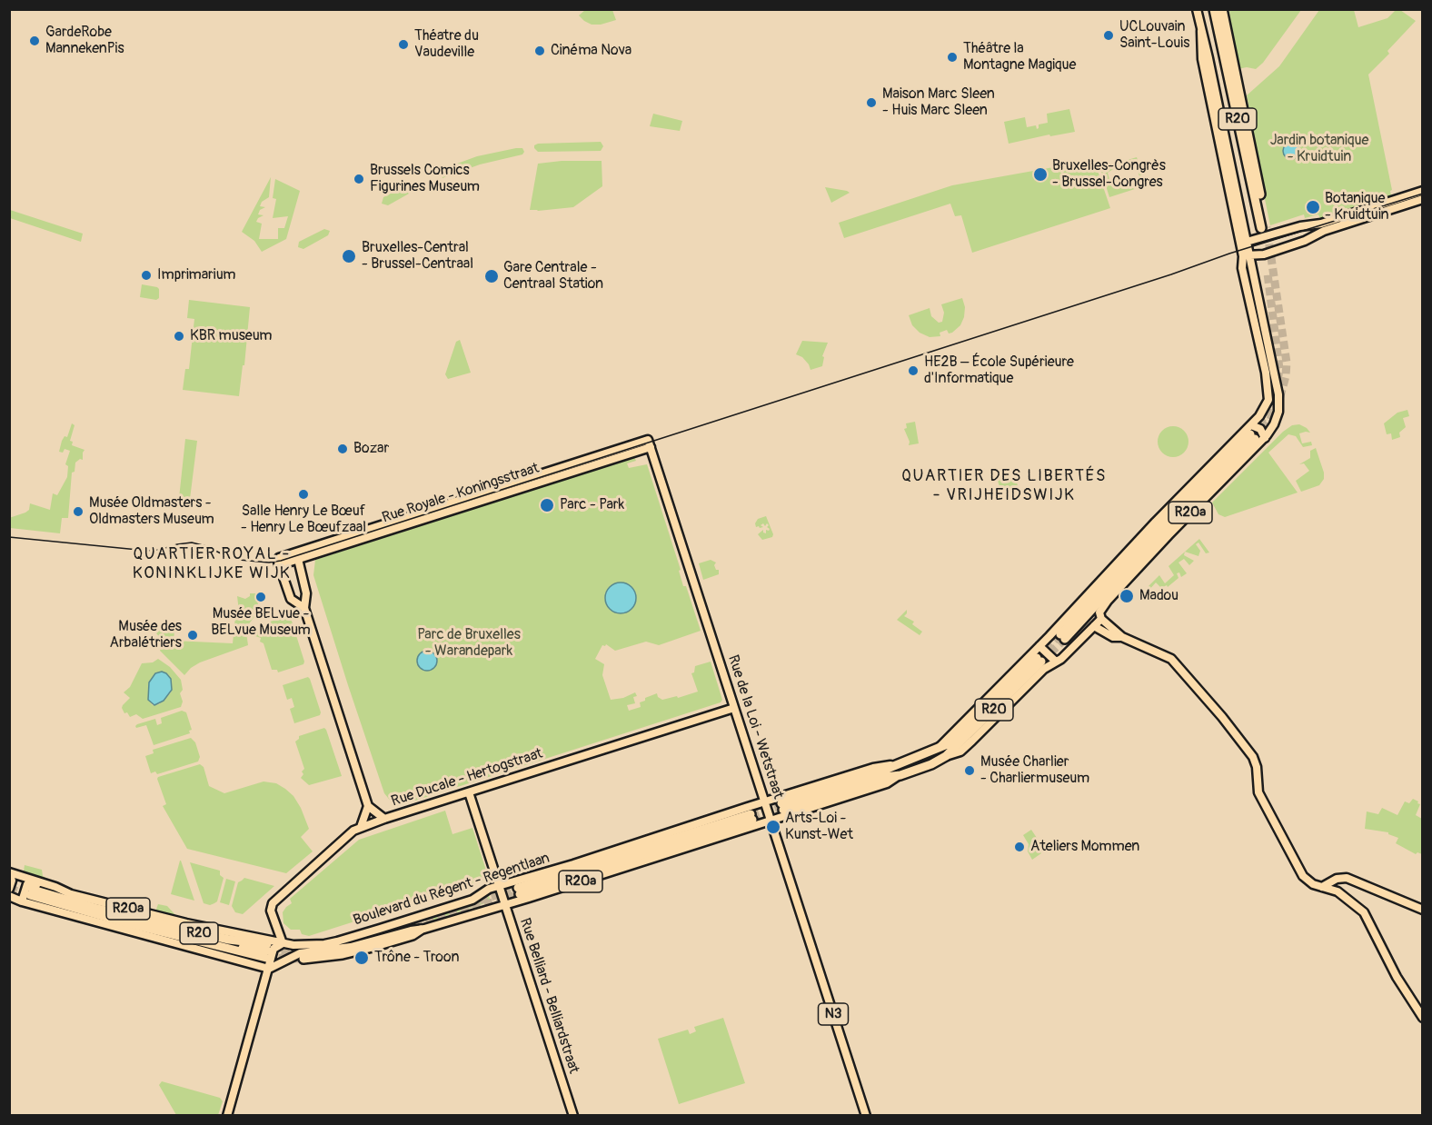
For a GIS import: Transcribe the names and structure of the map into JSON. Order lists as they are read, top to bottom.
{
  "streets": {
    "highway": ["R20"],
    "main road": [
      "Rue Royale - Koningsstraat",
      "R20a",
      "Rue de la Loi - Wetstraat",
      "Rue Ducale - Hertogstraat",
      "Boulevard du Régent - Regentlaan",
      "Rue Belliard - Belliardstraat",
      "N3"
    ]
  },
  "crossings": [
    ["R20", "R20a"],
    ["R20", "Boulevard du Régent - Regentlaan"],
    ["Rue Royale - Koningsstraat", "Rue de la Loi - Wetstraat"],
    ["R20a", "Rue de la Loi - Wetstraat"],
    ["R20a", "Rue Belliard - Belliardstraat"],
    ["Rue de la Loi - Wetstraat", "Rue Ducale - Hertogstraat"],
    ["Rue de la Loi - Wetstraat", "Boulevard du Régent - Regentlaan"],
    ["Rue Ducale - Hertogstraat", "Boulevard du Régent - Regentlaan"],
    ["Rue Ducale - Hertogstraat", "Rue Belliard - Belliardstraat"],
    ["Boulevard du Régent - Regentlaan", "Rue Belliard - Belliardstraat"]
  ],
  "districts": ["QUARTIER DES LIBERTÉS - VRIJHEIDSWIJK", "QUARTIER ROYAL - KONINKLIJKE WIJK"],
  "parks": ["Jardin botanique - Kruidtuin", "Parc de Bruxelles - Warandepark"],
  "places": [
    "UCLouvain Saint-Louis",
    "GardeRobe MannekenPis",
    "Théatre du Vaudeville",
    "Cinéma Nova",
    "Théâtre la Montagne Magique",
    "Maison Marc Sleen - Huis Marc Sleen",
    "Bruxelles-Congrès - Brussel-Congres",
    "Brussels Comics Figurines Museum",
    "Botanique - Kruidtuin",
    "Bruxelles-Central - Brussel-Centraal",
    "Imprimarium",
    "Gare Centrale - Centraal Station",
    "KBR museum",
    "HE2B – École Supérieure d'Informatique",
    "Bozar",
    "Salle Henry Le Bœuf - Henry Le Bœufzaal",
    "Parc - Park",
    "Musée Oldmasters - Oldmasters Museum",
    "Madou",
    "Musée BELvue - BELvue Museum",
    "Musée des Arbalétriers",
    "Musée Charlier - Charliermuseum",
    "Arts-Loi - Kunst-Wet",
    "Ateliers Mommen",
    "Trône - Troon"
  ]
}
